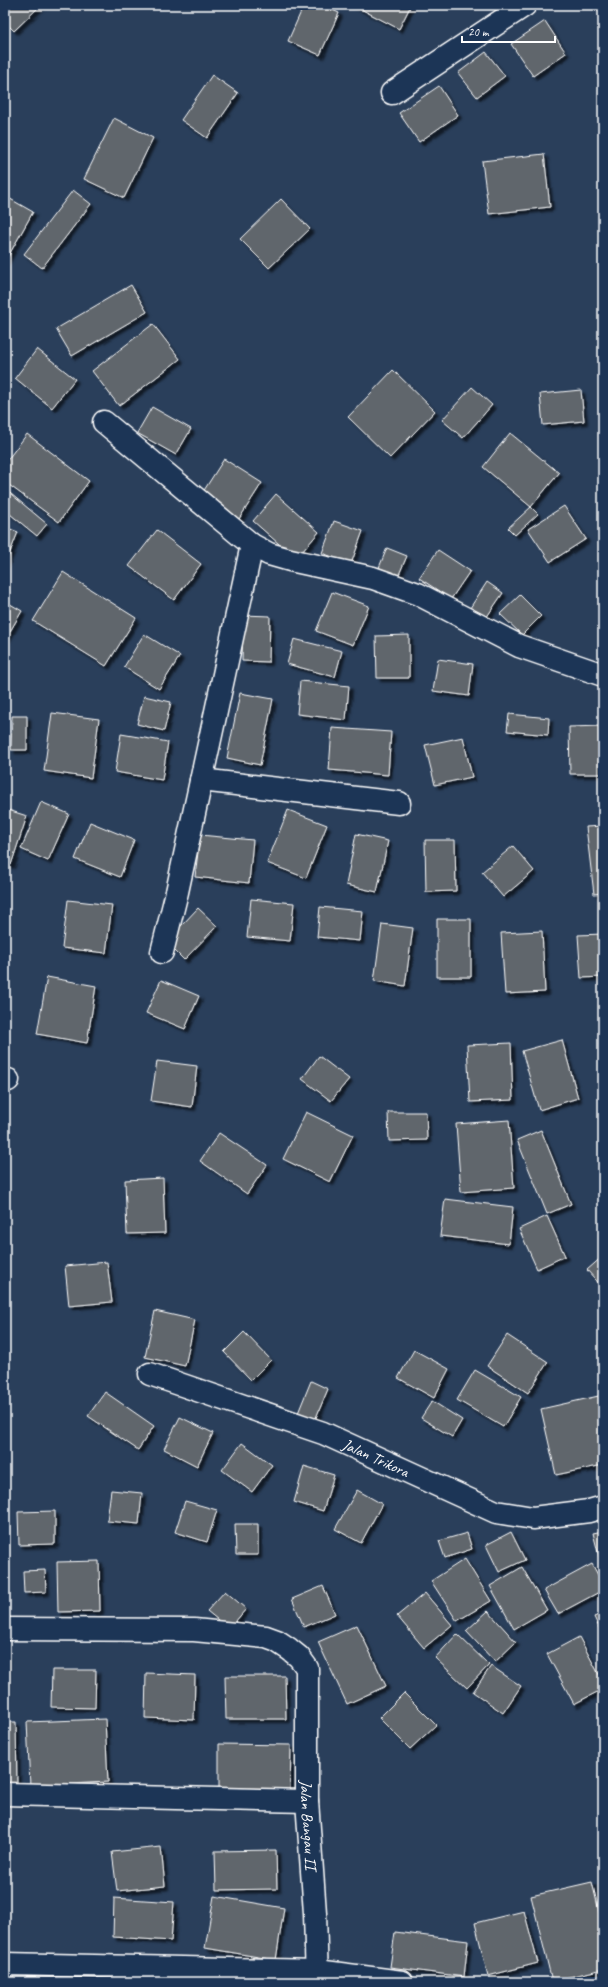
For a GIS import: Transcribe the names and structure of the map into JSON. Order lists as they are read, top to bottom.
{
  "streets": {
    "street": ["Jalan Trikora", "Jalan Bangau II"]
  },
  "scale_bar": "20 m"
}
